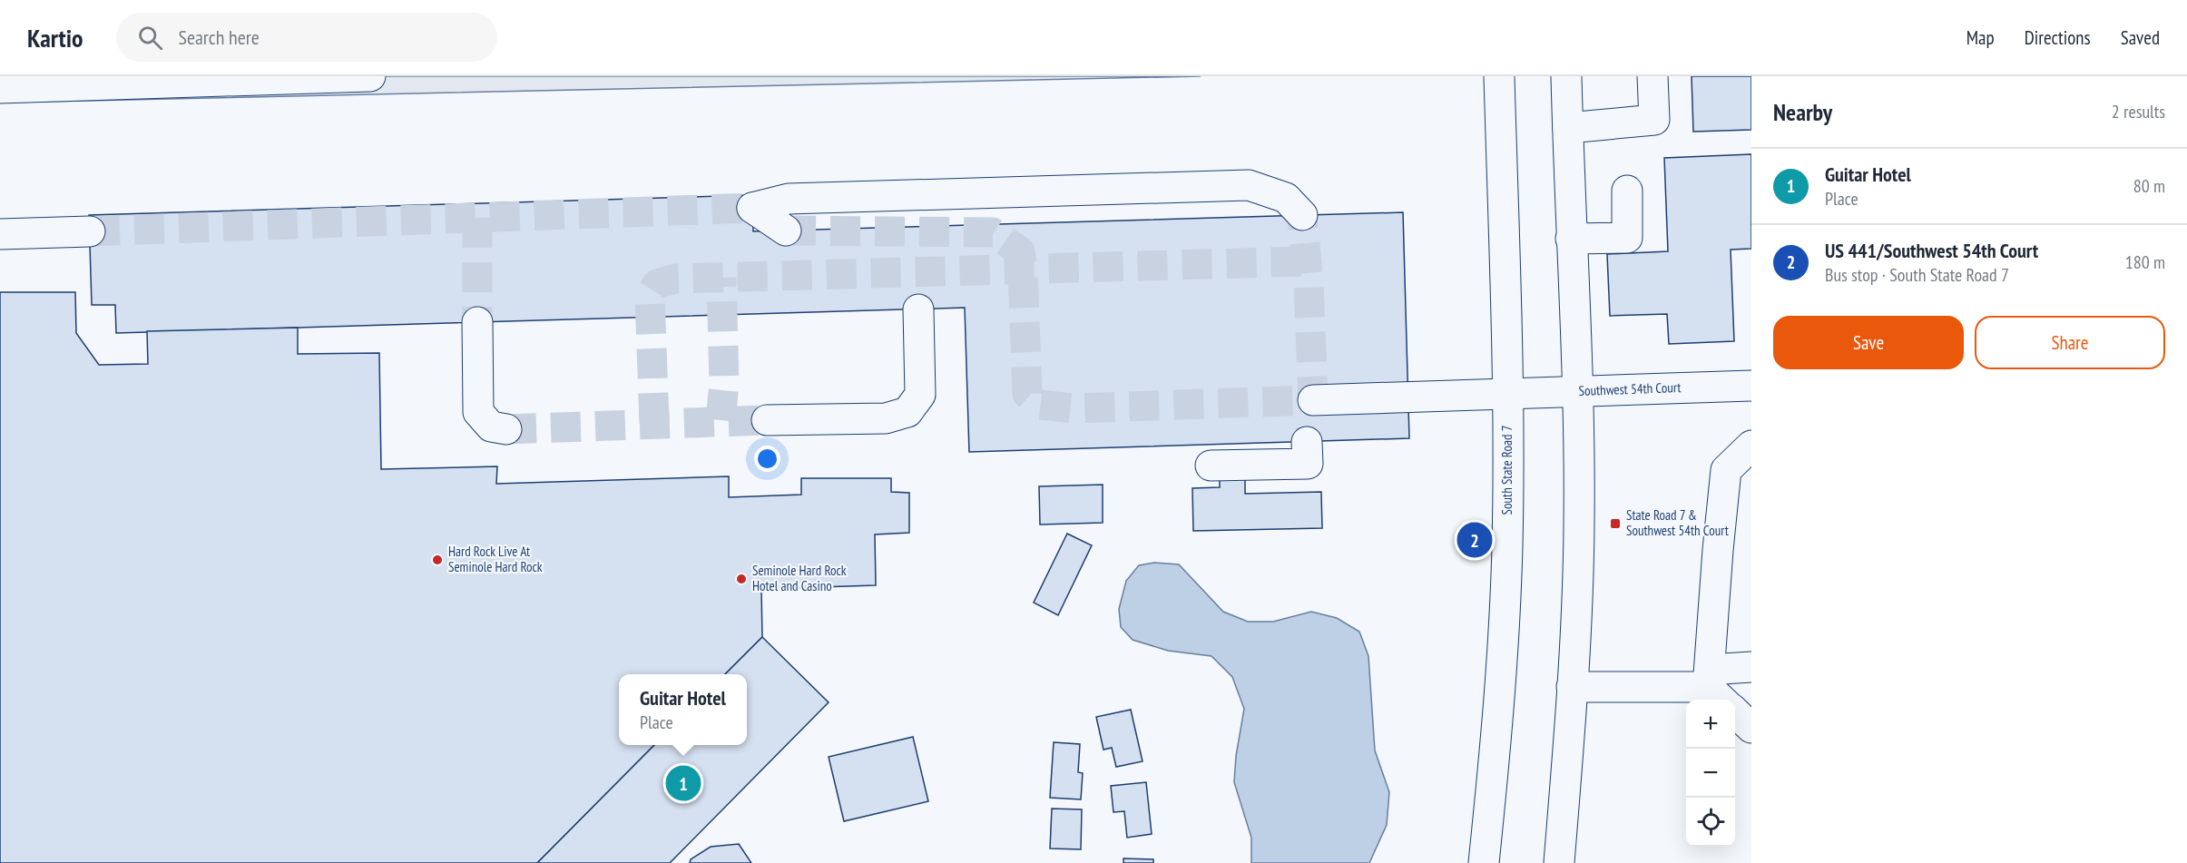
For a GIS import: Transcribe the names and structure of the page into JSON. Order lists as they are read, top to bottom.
{
  "streets": {
    "main road": ["Southwest 54th Court", "South State Road 7"]
  },
  "crossings": [
    ["Southwest 54th Court", "South State Road 7"]
  ],
  "places": {
    "transit": ["State Road 7 & Southwest 54th Court"],
    "other": ["Hard Rock Live At Seminole Hard Rock", "Seminole Hard Rock Hotel and Casino"]
  },
  "page": {
    "header": "Kartio",
    "search": "Search here",
    "nav": ["Map", "Directions", "Saved"],
    "heading": ["Nearby", "2 results"],
    "list": [
      {
        "mark": "1",
        "name": "Guitar Hotel",
        "note": "Place",
        "value": "80 m"
      },
      {
        "mark": "2",
        "name": "US 441/Southwest 54th Court",
        "note": "Bus stop · South State Road 7",
        "value": "180 m"
      }
    ],
    "buttons": ["Save", "Share"],
    "pins": ["2", "1"],
    "popup": ["Guitar Hotel", "Place"],
    "map_buttons": ["+", "−"]
  }
}
